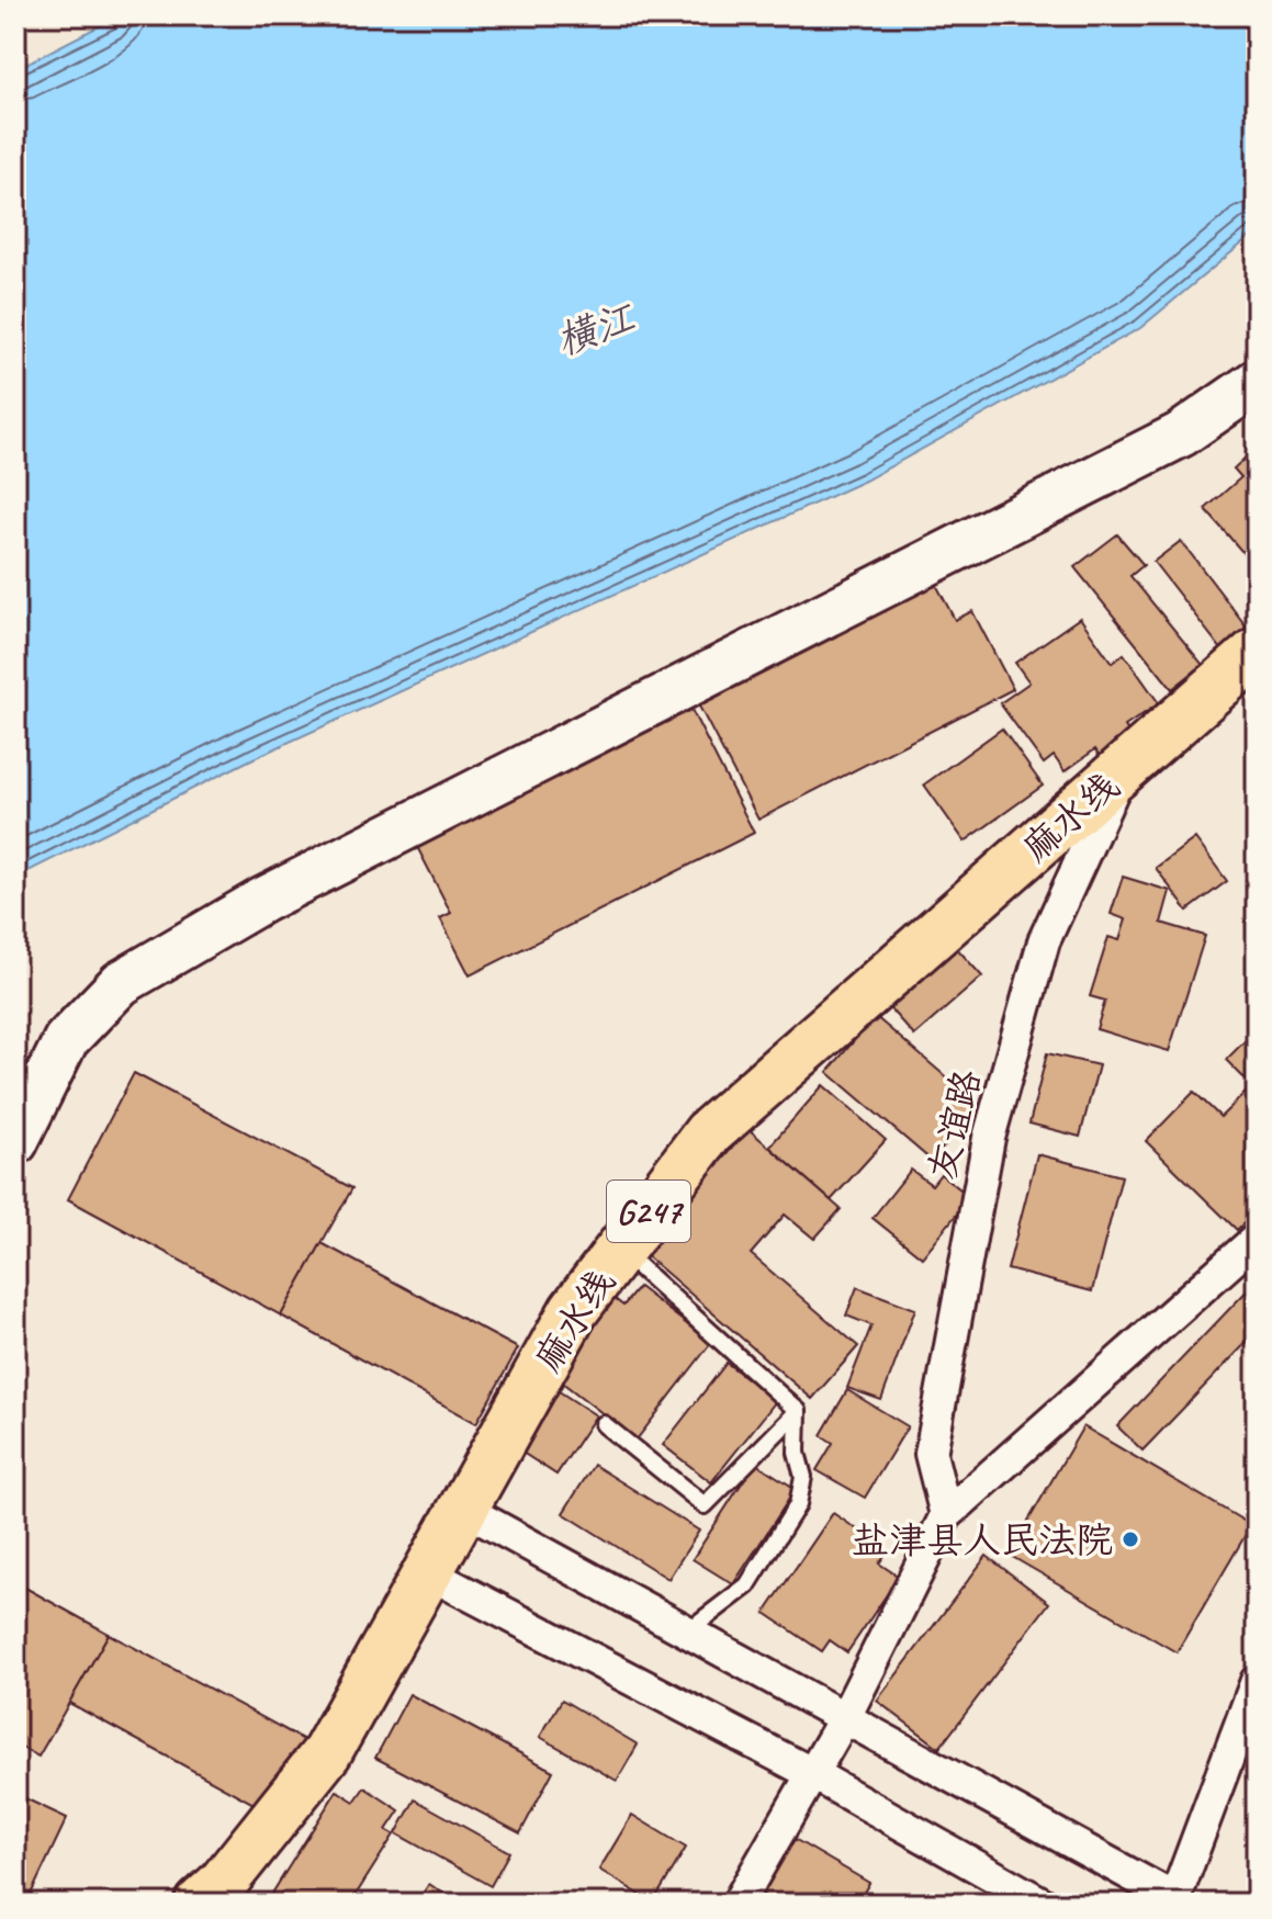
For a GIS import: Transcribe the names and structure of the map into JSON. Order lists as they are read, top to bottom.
{
  "streets": {
    "highway": ["麻水线", "G247"],
    "street": ["友谊路"]
  },
  "crossings": [
    ["麻水线", "友谊路"]
  ],
  "water": ["横江"],
  "places": ["盐津县人民法院"]
}
